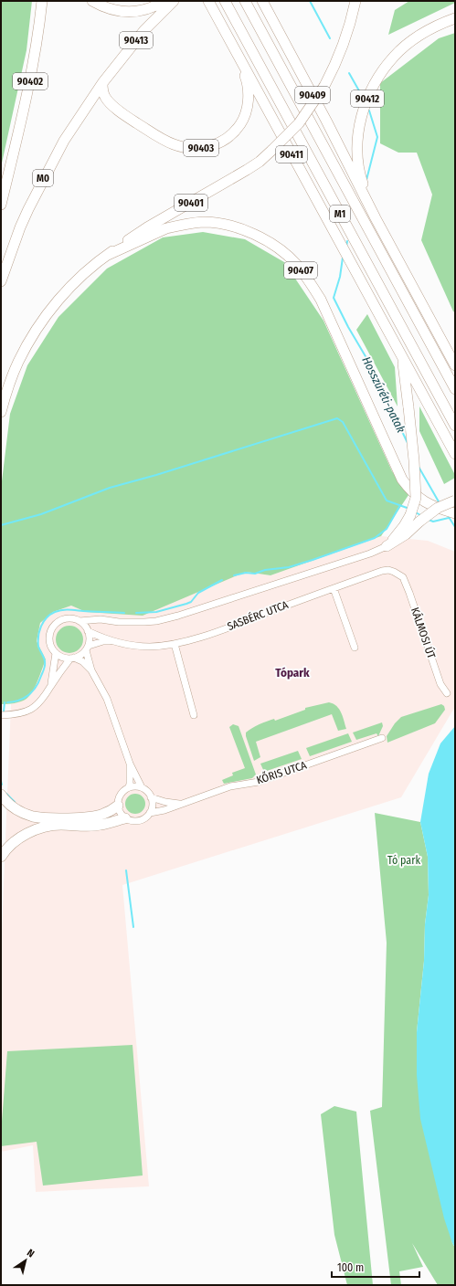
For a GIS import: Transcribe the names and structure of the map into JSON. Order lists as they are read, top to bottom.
{
  "streets": {
    "highway": [
      "90413",
      "90402",
      "90409",
      "90412",
      "90403",
      "90411",
      "M0",
      "90401",
      "M1",
      "90407"
    ],
    "street": ["SASBÉRC UTCA", "KÁLMOSI ÚT", "KŐRIS UTCA"]
  },
  "crossings": [
    ["90413", "90403"],
    ["90413", "M0"],
    ["90409", "90412"],
    ["90403", "90411"],
    ["90403", "M0"],
    ["90401", "90407"],
    ["SASBÉRC UTCA", "KÁLMOSI ÚT"]
  ],
  "districts": ["Tópark"],
  "water": ["Hosszúréti-patak"],
  "parks": ["Tó park"],
  "scale_bar": "100 m",
  "north": "top right"
}
